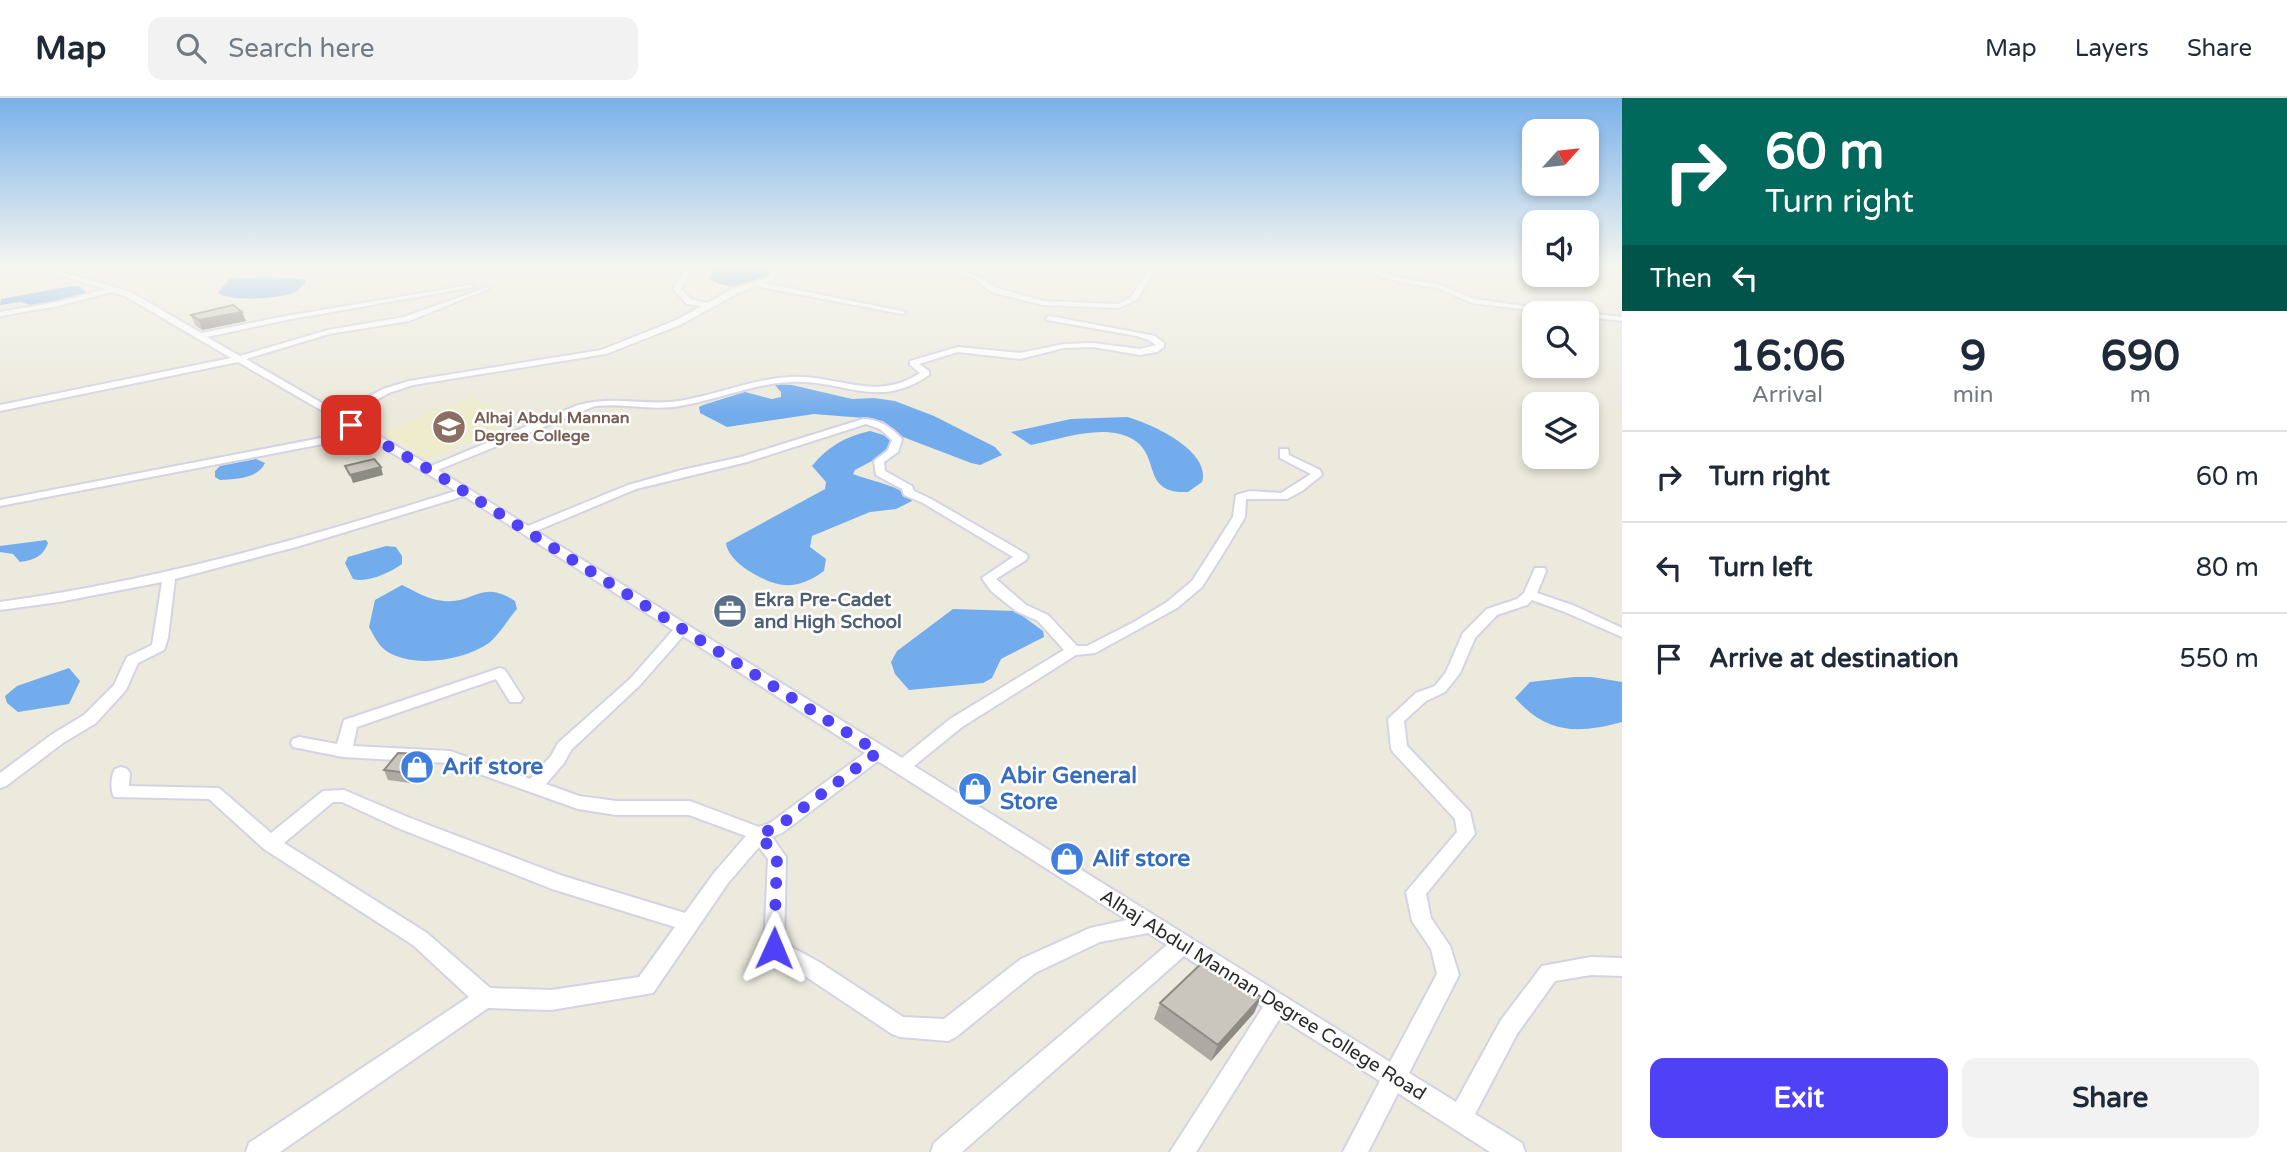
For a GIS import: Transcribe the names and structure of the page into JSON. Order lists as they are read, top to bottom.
{
  "streets": {
    "street": ["Alhaj Abdul Mannan Degree College Road"]
  },
  "places": {
    "school or university": ["Alhaj Abdul Mannan Degree College"],
    "office": ["Ekra Pre-Cadet and High School"],
    "shop": ["Arif store", "Abir General Store", "Alif store"]
  },
  "north": "top right",
  "page": {
    "header": "Map",
    "search": "Search here",
    "nav": ["Map", "Layers", "Share"],
    "turn": ["60 m", "Turn right"],
    "then": "Then",
    "eta": [
      "16:06",
      "Arrival",
      "9",
      "min",
      "690",
      "m"
    ],
    "list": [
      {
        "name": "Turn right",
        "value": "60 m"
      },
      {
        "name": "Turn left",
        "value": "80 m"
      },
      {
        "name": "Arrive at destination",
        "value": "550 m"
      }
    ],
    "buttons": ["Exit", "Share"]
  }
}
